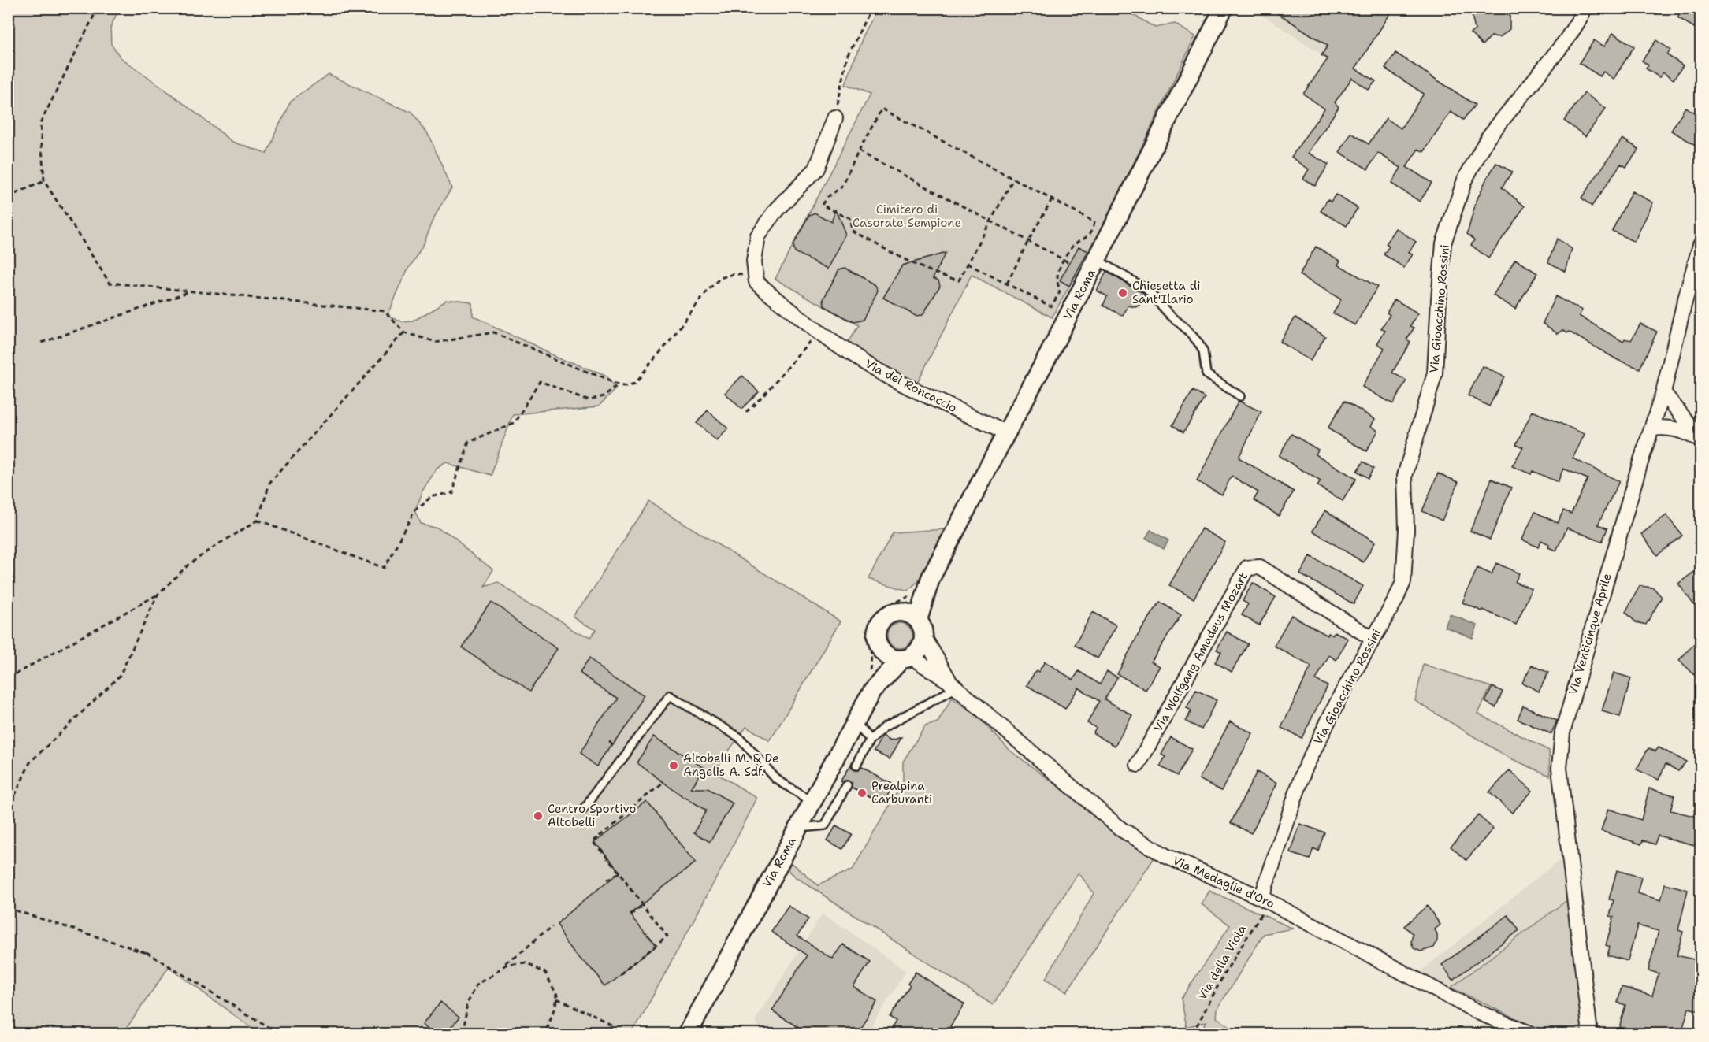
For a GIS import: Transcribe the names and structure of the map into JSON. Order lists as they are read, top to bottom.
{
  "streets": {
    "street": [
      "Via Roma",
      "Via Gioacchino Rossini",
      "Via del Roncaccio",
      "Via Venticinque Aprile",
      "Via Wolfgang Amadeus Mozart",
      "Via Medaglie d'Oro"
    ],
    "path": ["Via della Viola"]
  },
  "crossings": [
    ["Via Roma", "Via del Roncaccio"],
    ["Via Roma", "Via Medaglie d'Oro"],
    ["Via Gioacchino Rossini", "Via Wolfgang Amadeus Mozart"],
    ["Via Gioacchino Rossini", "Via Medaglie d'Oro"],
    ["Via Gioacchino Rossini", "Via della Viola"],
    ["Via Medaglie d'Oro", "Via della Viola"]
  ],
  "parks": ["Cimitero di Casorate Sempione"],
  "places": [
    "Chiesetta di Sant'Ilario",
    "Altobelli M. & De Angelis A. Sdf.",
    "Prealpina Carburanti",
    "Centro Sportivo Altobelli"
  ]
}
